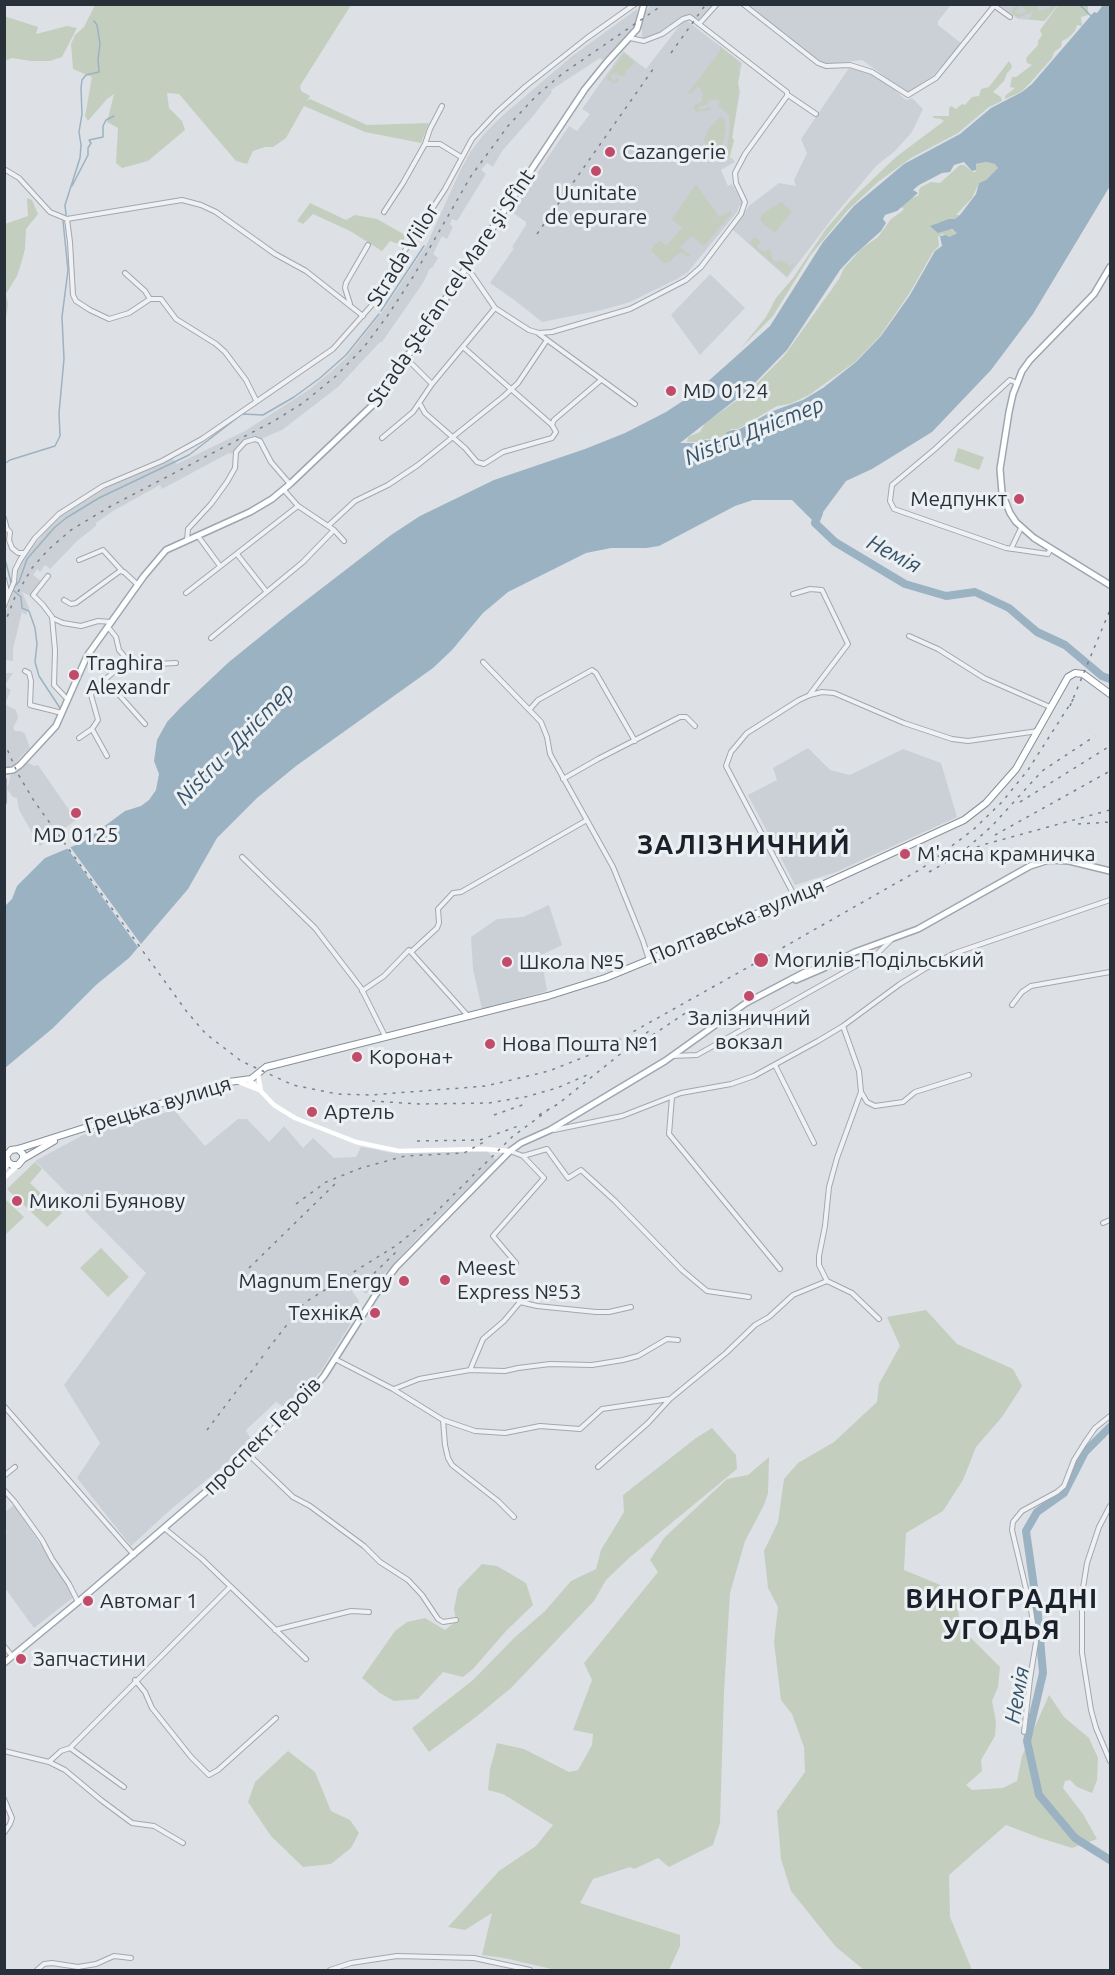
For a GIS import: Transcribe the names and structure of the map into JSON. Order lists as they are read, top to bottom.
{
  "streets": {
    "highway": ["Полтавська вулиця", "Грецька вулиця"],
    "main road": ["Strada Ştefan cel Mare şi Sfînt", "проспект Героїв"],
    "street": ["Strada Viilor"]
  },
  "crossings": [
    ["Полтавська вулиця", "Грецька вулиця"]
  ],
  "districts": ["ЗАЛІЗНИЧНИЙ", "ВИНОГРАДНІ УГОДЬЯ"],
  "water": ["Nistru Дністер", "Немія", "Nistru - Дністер"],
  "places": [
    "Cazangerie",
    "Uunitate de epurare",
    "MD 0124",
    "Медпункт",
    "Traghira Alexandr",
    "MD 0125",
    "М'ясна крамничка",
    "Могилів-Подільський",
    "Школа №5",
    "Залізничний вокзал",
    "Нова Пошта №1",
    "Корона+",
    "Артель",
    "Миколі Буянову",
    "Meest Express №53",
    "Magnum Energy",
    "ТехнікА",
    "Автомаг 1",
    "Запчастини"
  ]
}
